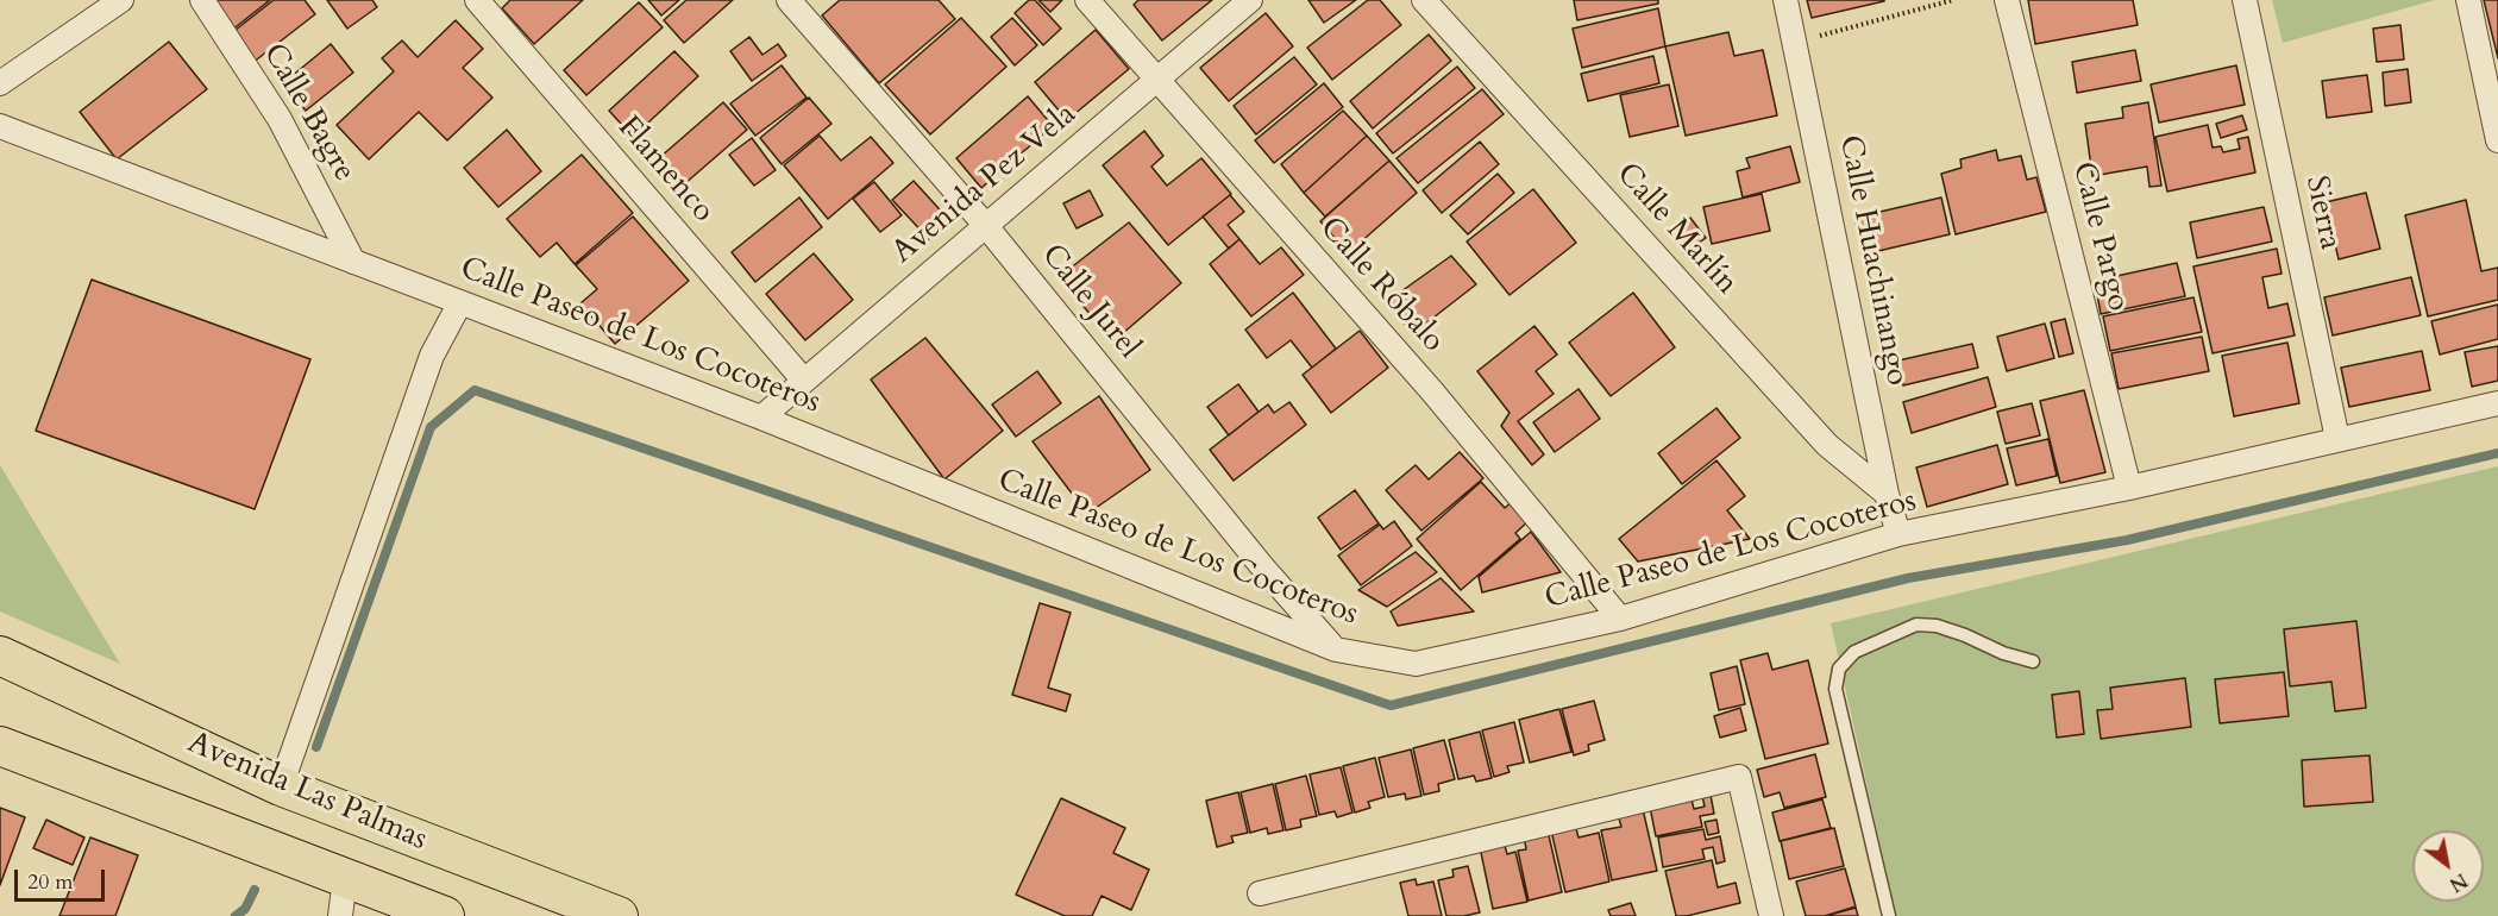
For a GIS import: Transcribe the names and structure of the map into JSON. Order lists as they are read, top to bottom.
{
  "streets": {
    "main road": ["Avenida Las Palmas"],
    "street": [
      "Calle Bagre",
      "Flamenco",
      "Avenida Pez Vela",
      "Sierra",
      "Calle Marlín",
      "Calle Pargo",
      "Calle Huachinango",
      "Calle Róbalo",
      "Calle Jurel",
      "Calle Paseo de Los Cocoteros"
    ]
  },
  "crossings": [
    ["Calle Bagre", "Calle Paseo de Los Cocoteros"],
    ["Flamenco", "Avenida Pez Vela"],
    ["Avenida Pez Vela", "Calle Róbalo"],
    ["Avenida Pez Vela", "Calle Jurel"],
    ["Avenida Pez Vela", "Calle Paseo de Los Cocoteros"],
    ["Sierra", "Calle Paseo de Los Cocoteros"],
    ["Calle Marlín", "Calle Huachinango"],
    ["Calle Pargo", "Calle Paseo de Los Cocoteros"],
    ["Calle Huachinango", "Calle Paseo de Los Cocoteros"],
    ["Calle Róbalo", "Calle Paseo de Los Cocoteros"],
    ["Calle Jurel", "Calle Paseo de Los Cocoteros"]
  ],
  "scale_bar": "20 m",
  "north": "bottom right"
}
